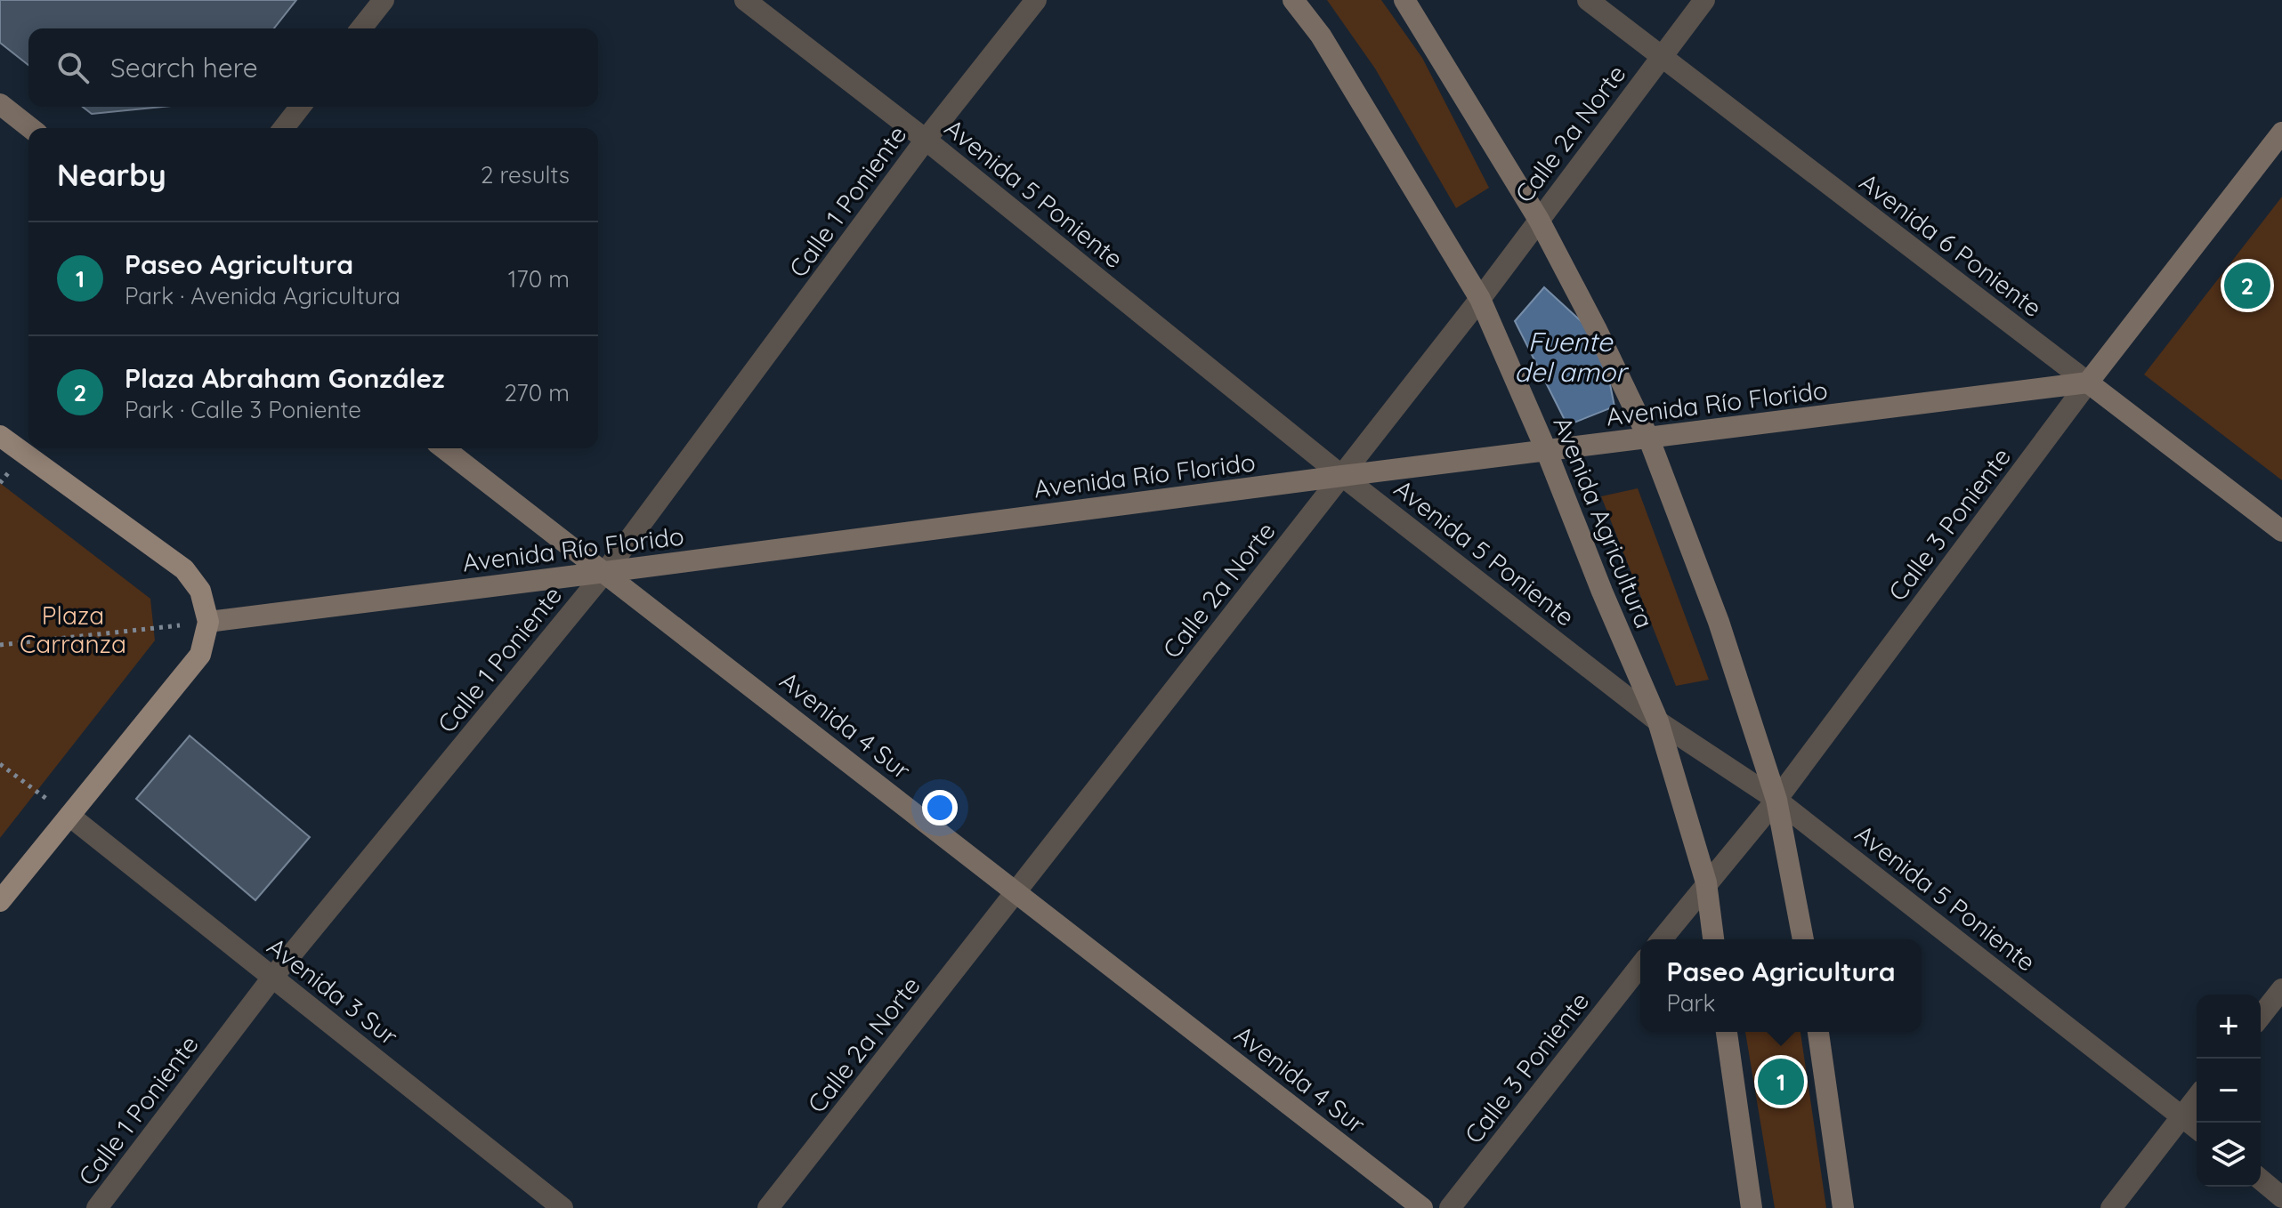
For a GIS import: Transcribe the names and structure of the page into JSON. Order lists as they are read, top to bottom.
{
  "streets": {
    "main road": [
      "Avenida 6 Poniente",
      "Avenida Río Florido",
      "Avenida Agricultura",
      "Calle 3 Poniente",
      "Avenida 4 Sur"
    ],
    "street": [
      "Calle 2a Norte",
      "Avenida 5 Poniente",
      "Calle 1 Poniente",
      "Avenida 3 Sur"
    ]
  },
  "crossings": [
    ["Calle 2a Norte", "Avenida 5 Poniente"],
    ["Calle 2a Norte", "Avenida 6 Poniente"],
    ["Calle 2a Norte", "Avenida Río Florido"],
    ["Calle 2a Norte", "Avenida Agricultura"],
    ["Calle 2a Norte", "Avenida 4 Sur"],
    ["Avenida 5 Poniente", "Calle 1 Poniente"],
    ["Avenida 5 Poniente", "Avenida Río Florido"],
    ["Avenida 5 Poniente", "Avenida Agricultura"],
    ["Avenida 5 Poniente", "Calle 3 Poniente"],
    ["Calle 1 Poniente", "Avenida Río Florido"],
    ["Calle 1 Poniente", "Avenida 4 Sur"],
    ["Calle 1 Poniente", "Avenida 3 Sur"],
    ["Avenida 6 Poniente", "Avenida Río Florido"],
    ["Avenida 6 Poniente", "Calle 3 Poniente"],
    ["Avenida Río Florido", "Avenida Agricultura"],
    ["Avenida Río Florido", "Calle 3 Poniente"],
    ["Avenida Río Florido", "Avenida 4 Sur"],
    ["Avenida Agricultura", "Calle 3 Poniente"]
  ],
  "water": ["Fuente del amor"],
  "parks": ["Plaza Carranza"],
  "page": {
    "search": "Search here",
    "heading": ["Nearby", "2 results"],
    "list": [
      {
        "mark": "1",
        "name": "Paseo Agricultura",
        "note": "Park · Avenida Agricultura",
        "value": "170 m"
      },
      {
        "mark": "2",
        "name": "Plaza Abraham González",
        "note": "Park · Calle 3 Poniente",
        "value": "270 m"
      }
    ],
    "pins": ["2", "1"],
    "popup": ["Paseo Agricultura", "Park"],
    "map_buttons": ["+", "−"]
  }
}
